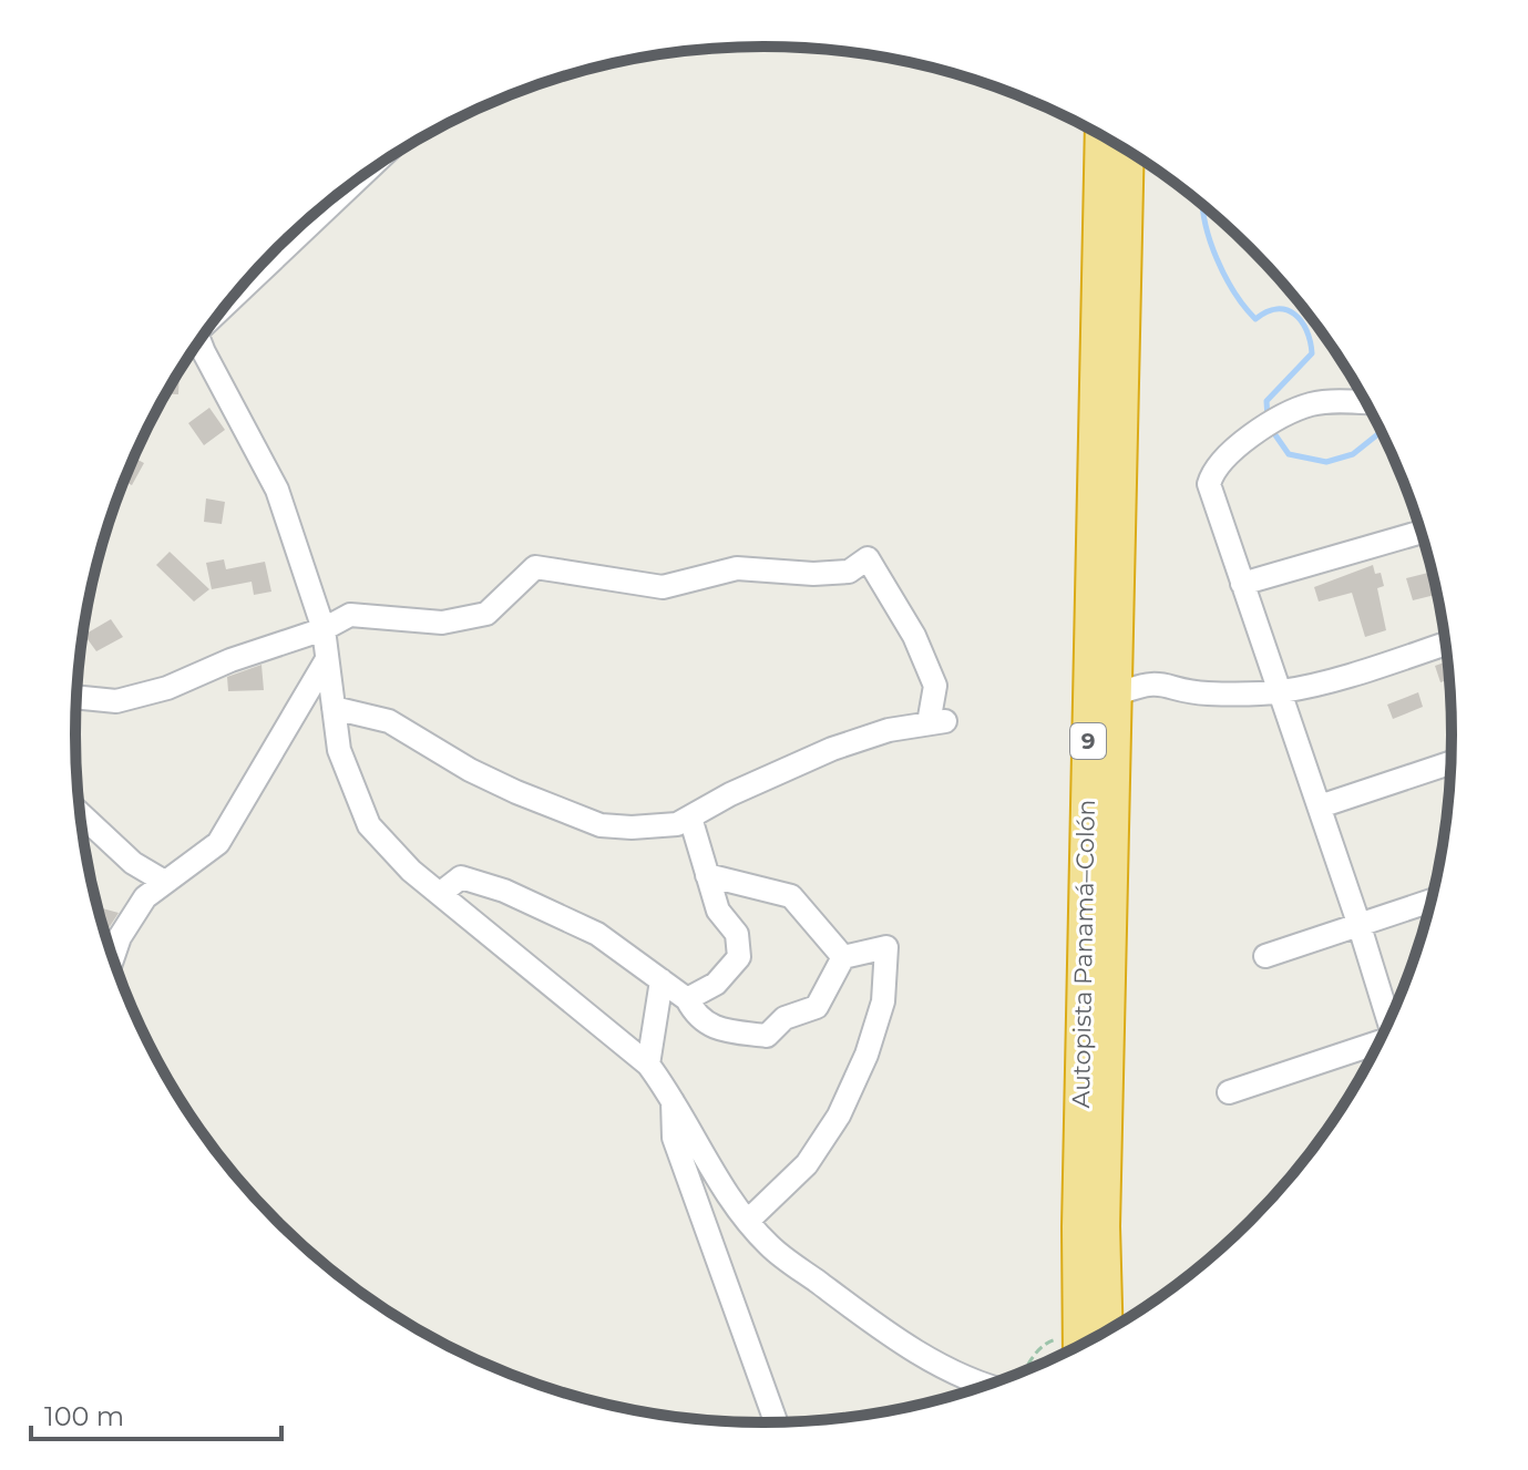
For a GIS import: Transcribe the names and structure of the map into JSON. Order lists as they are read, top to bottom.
{
  "streets": {
    "highway": ["9", "Autopista Panamá–Colón"]
  },
  "scale_bar": "100 m"
}
